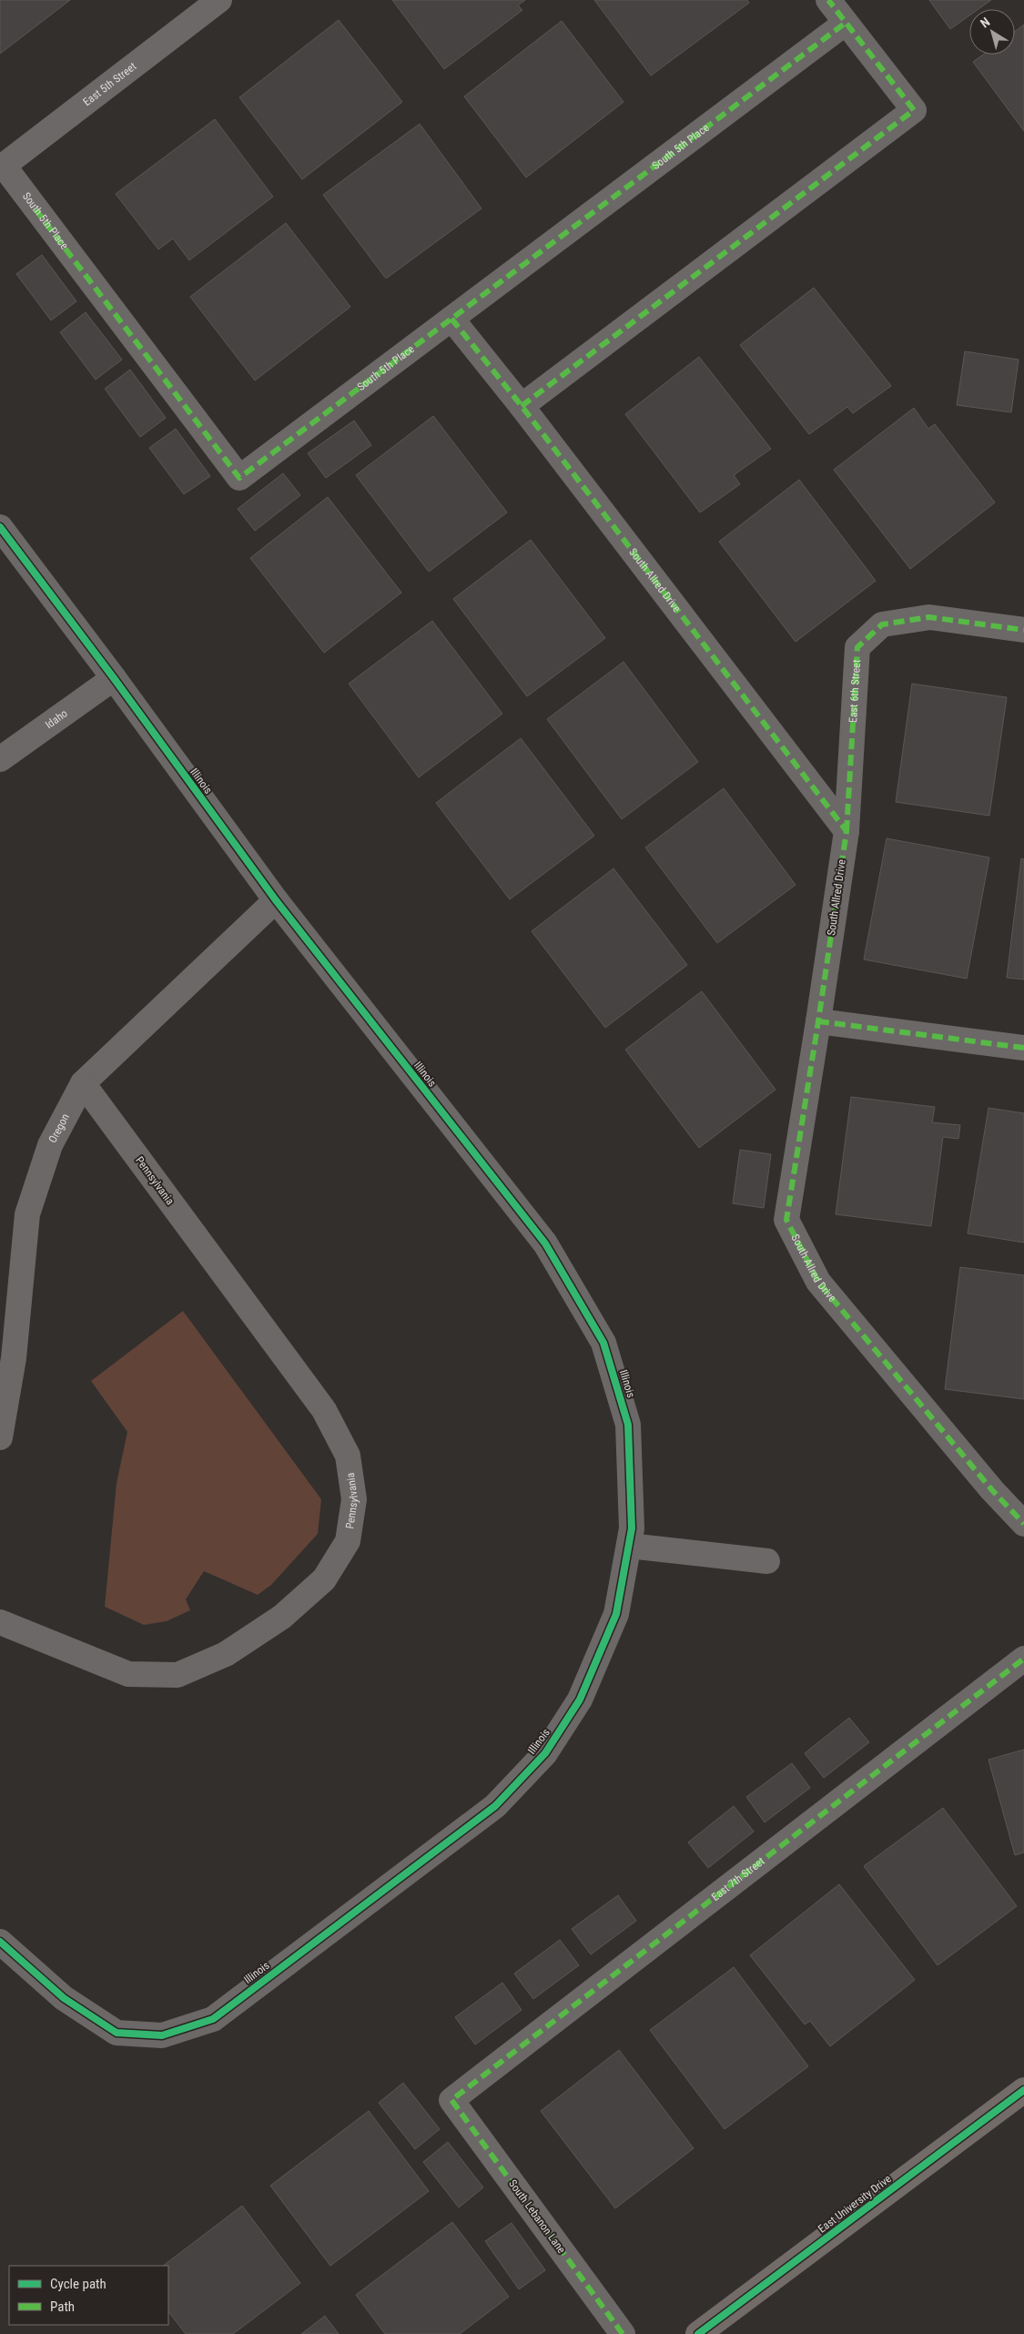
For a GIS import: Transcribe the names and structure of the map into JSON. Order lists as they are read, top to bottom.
{
  "streets": {
    "main road": ["East University Drive"],
    "street": [
      "East 5th Street",
      "South 5th Place",
      "South Allred Drive",
      "East 6th Street",
      "Idaho",
      "Illinois",
      "Oregon",
      "Pennsylvania",
      "East 7th Street",
      "South Lebanon Lane"
    ]
  },
  "crossings": [
    ["East 5th Street", "South 5th Place"],
    ["South 5th Place", "South Allred Drive"],
    ["South Allred Drive", "East 6th Street"],
    ["Idaho", "Illinois"],
    ["Illinois", "Oregon"],
    ["Oregon", "Pennsylvania"],
    ["East 7th Street", "South Lebanon Lane"]
  ],
  "legend": ["Cycle path", "Path"],
  "north": "top left"
}
